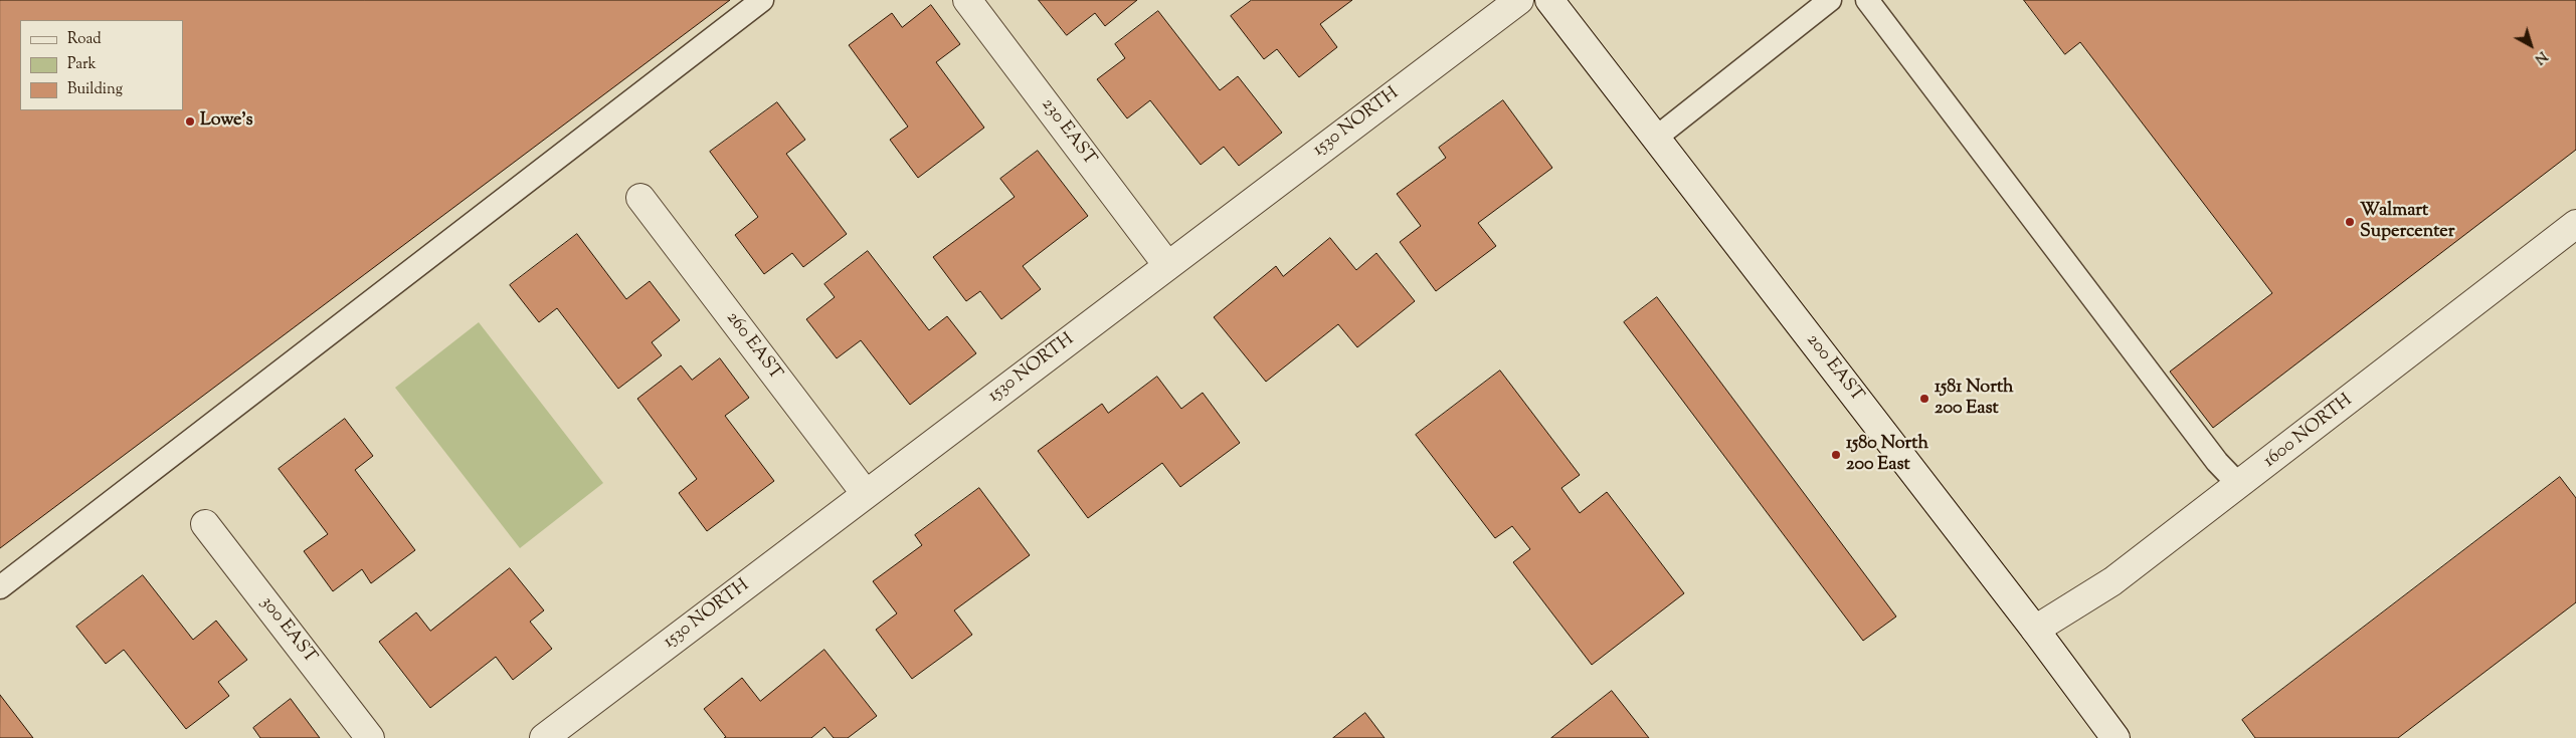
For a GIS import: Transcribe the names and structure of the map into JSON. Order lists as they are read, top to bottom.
{
  "streets": {
    "street": [
      "1530 NORTH",
      "230 EAST",
      "260 EAST",
      "200 EAST",
      "1600 NORTH",
      "300 EAST"
    ]
  },
  "crossings": [
    ["1530 NORTH", "230 EAST"],
    ["1530 NORTH", "260 EAST"],
    ["200 EAST", "1600 NORTH"]
  ],
  "places": [
    "Lowe's",
    "Walmart Supercenter",
    "1581 North 200 East",
    "1580 North 200 East"
  ],
  "legend": ["Road", "Park", "Building"],
  "north": "bottom right"
}
